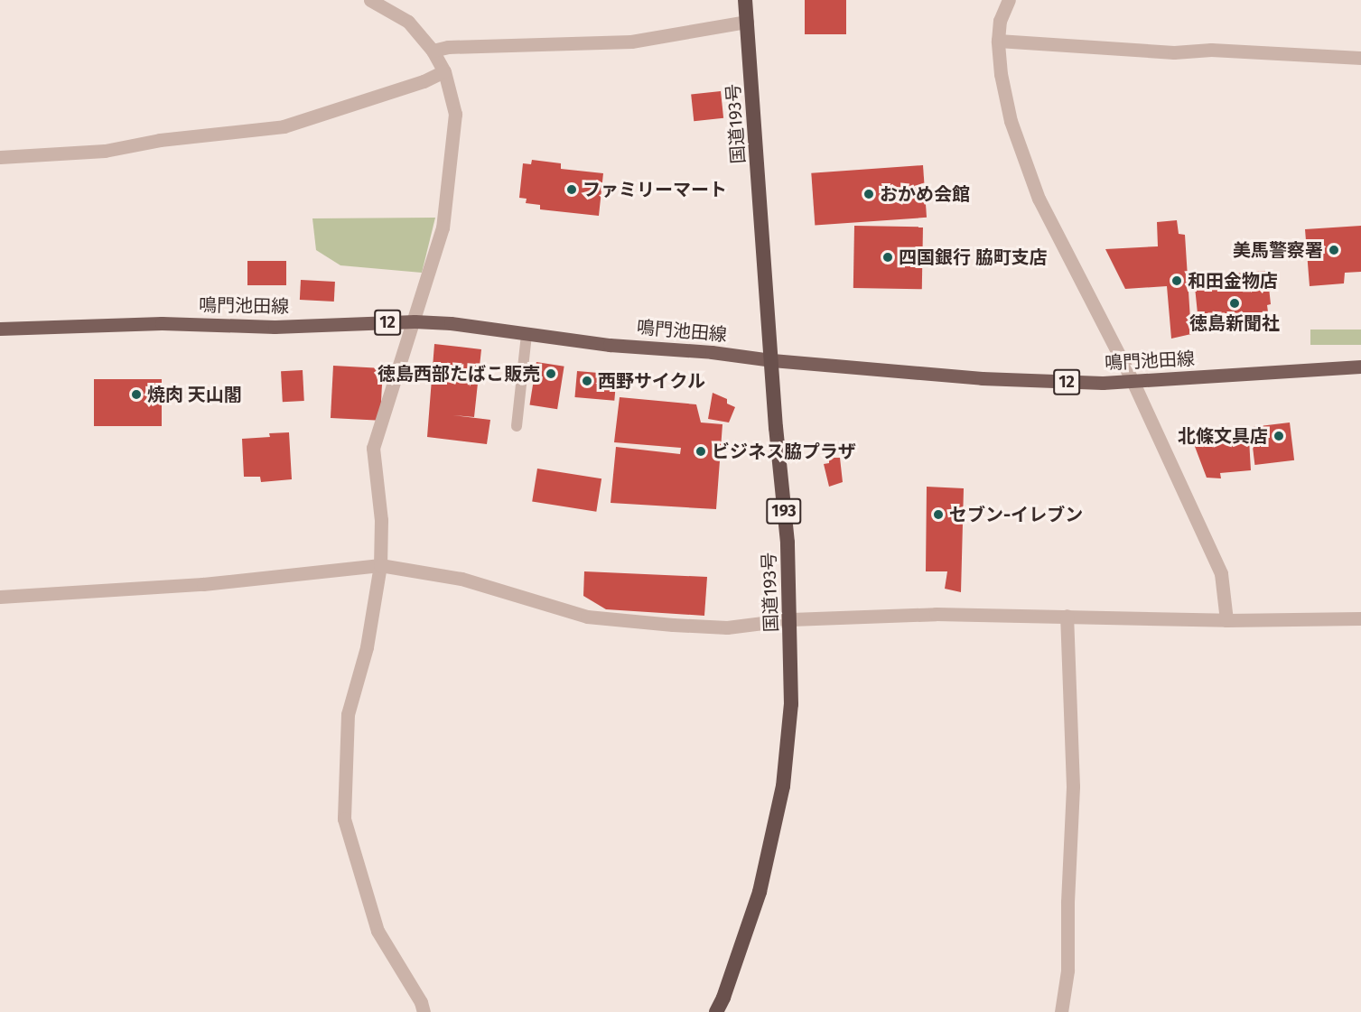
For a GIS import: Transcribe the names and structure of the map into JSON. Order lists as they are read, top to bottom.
{
  "streets": {
    "highway": ["国道193号", "193"],
    "main road": ["鳴門池田線", "12"]
  },
  "crossings": [
    ["国道193号", "鳴門池田線"]
  ],
  "places": [
    "ファミリーマート",
    "おかめ会館",
    "美馬警察署",
    "四国銀行 脇町支店",
    "和田金物店",
    "徳島新聞社",
    "徳島西部たばこ販売",
    "西野サイクル",
    "焼肉 天山閣",
    "北條文具店",
    "ビジネス脇プラザ",
    "セブン-イレブン"
  ]
}
